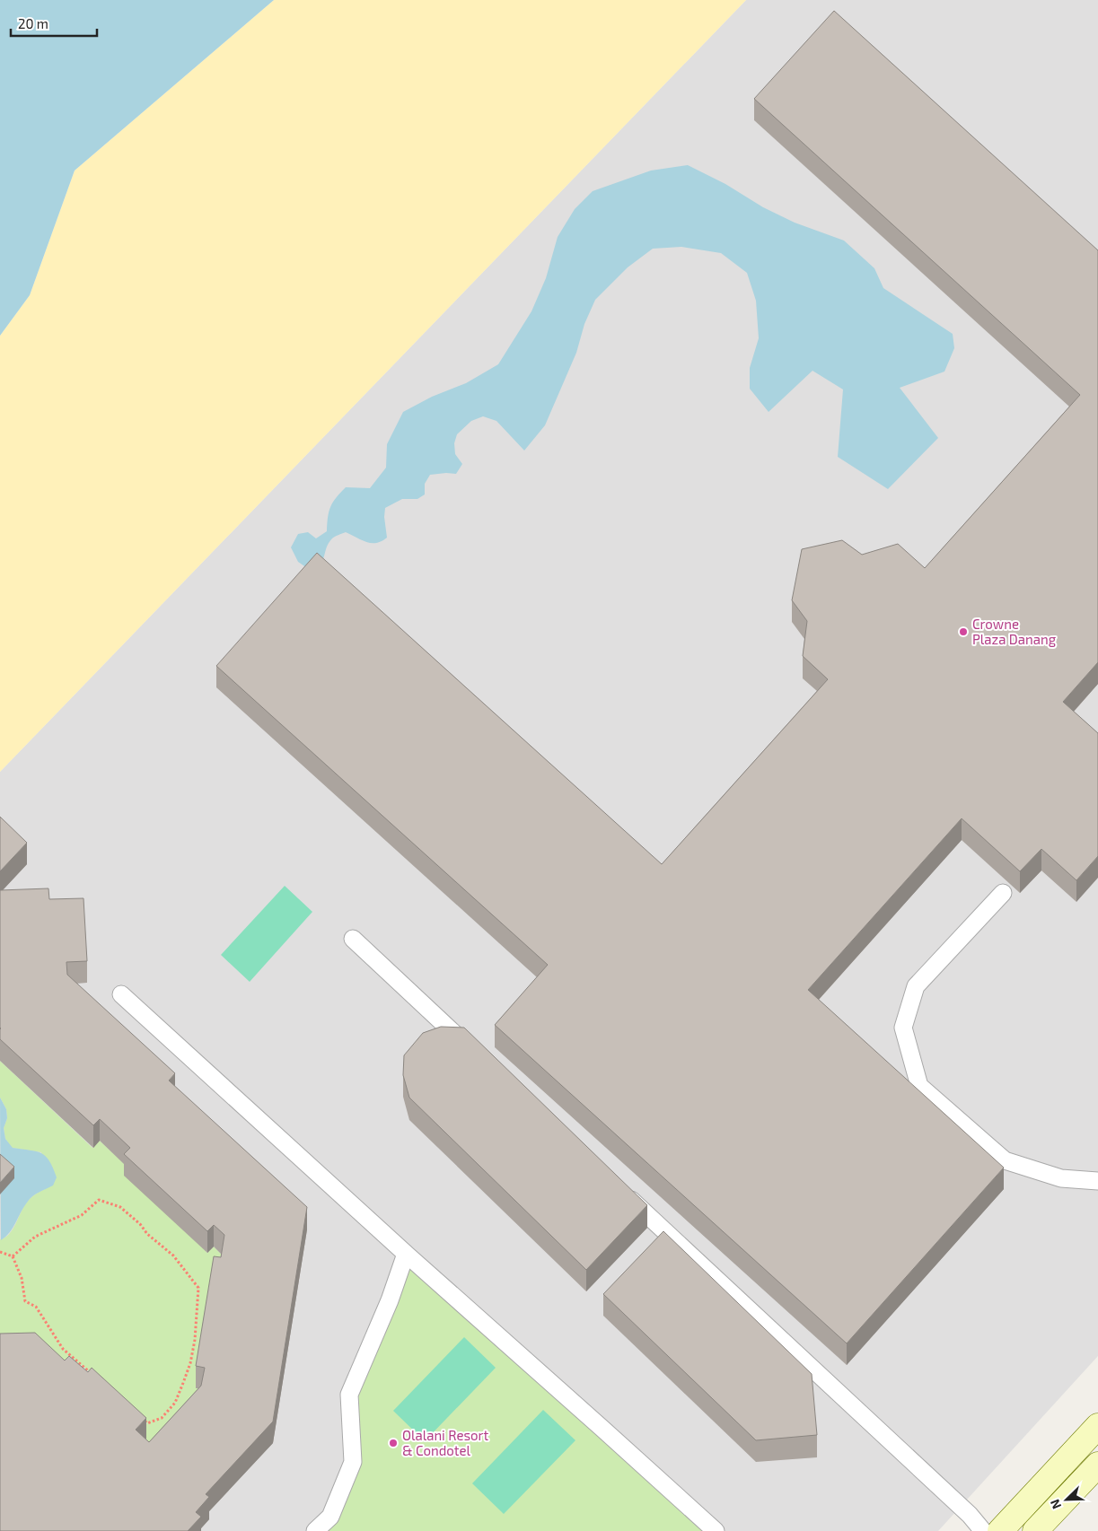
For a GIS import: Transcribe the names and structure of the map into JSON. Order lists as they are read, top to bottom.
{
  "places": ["Crowne Plaza Danang", "Olalani Resort & Condotel"],
  "scale_bar": "20 m",
  "north": "bottom left"
}
